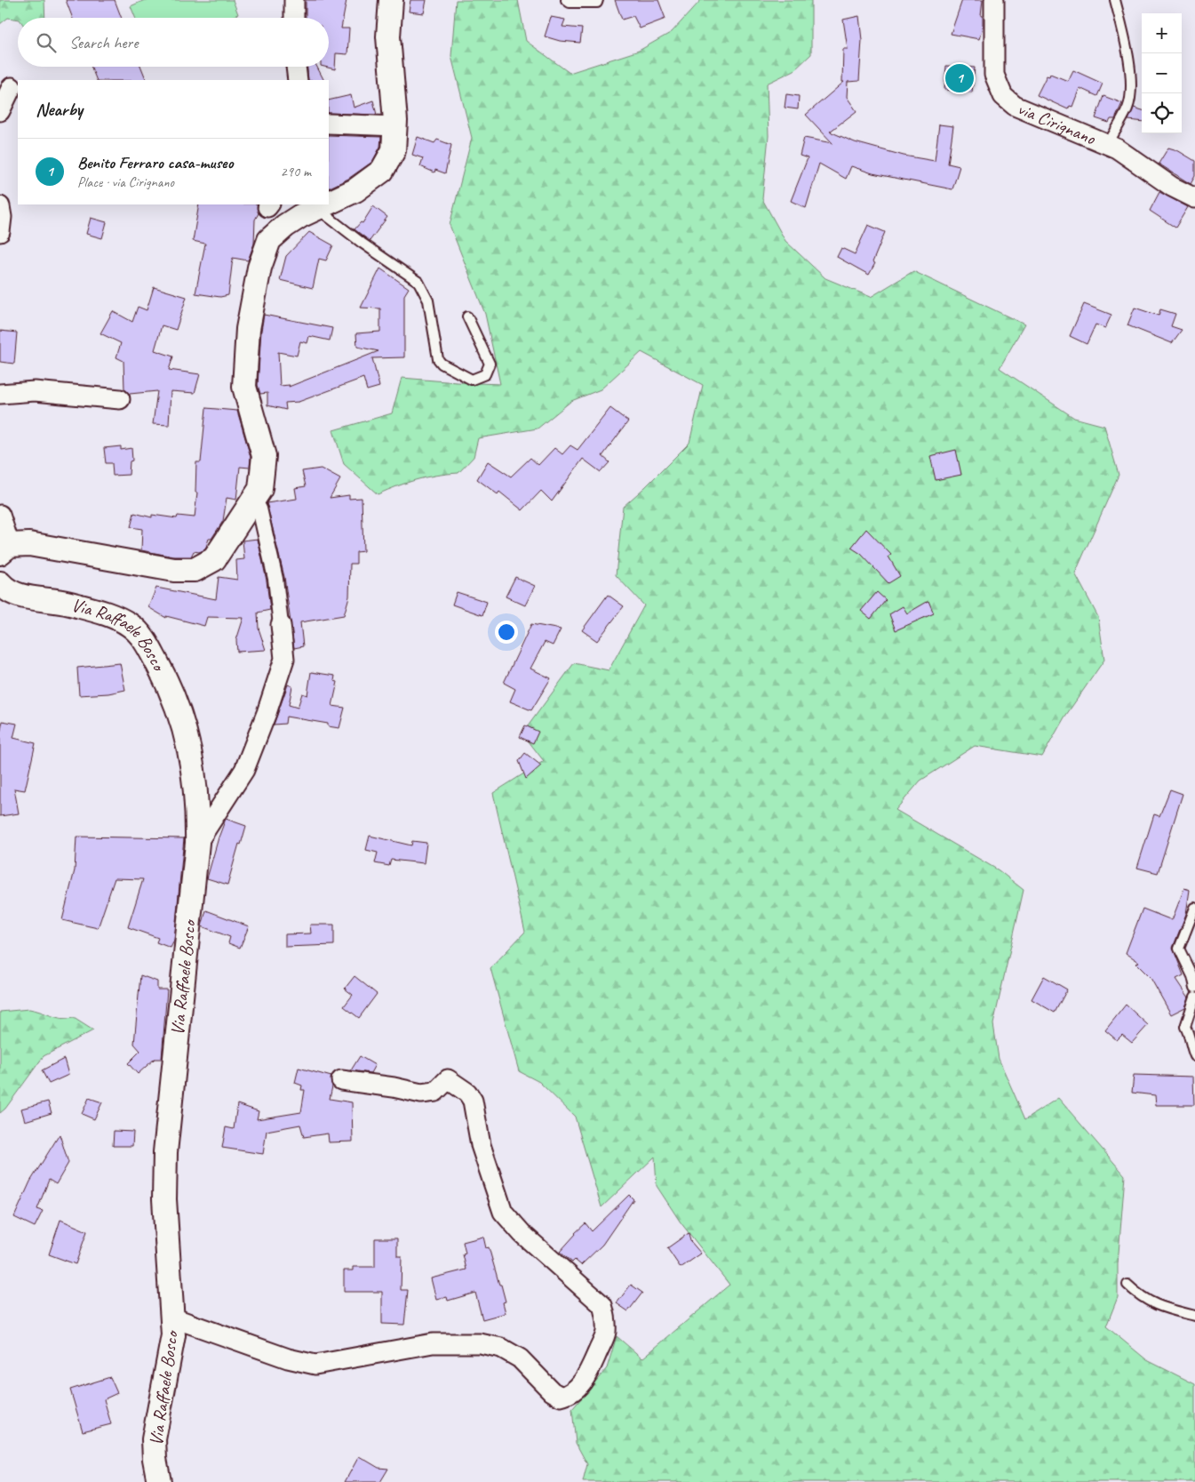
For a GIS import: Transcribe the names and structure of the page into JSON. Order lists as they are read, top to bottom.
{
  "streets": {
    "street": ["via Cirignano", "Via Raffaele Bosco"]
  },
  "page": {
    "map_buttons": ["+", "−"],
    "search": "Search here",
    "pins": "1",
    "heading": "Nearby",
    "list": [
      {
        "mark": "1",
        "name": "Benito Ferraro casa-museo",
        "note": "Place · via Cirignano",
        "value": "290 m"
      }
    ]
  }
}
